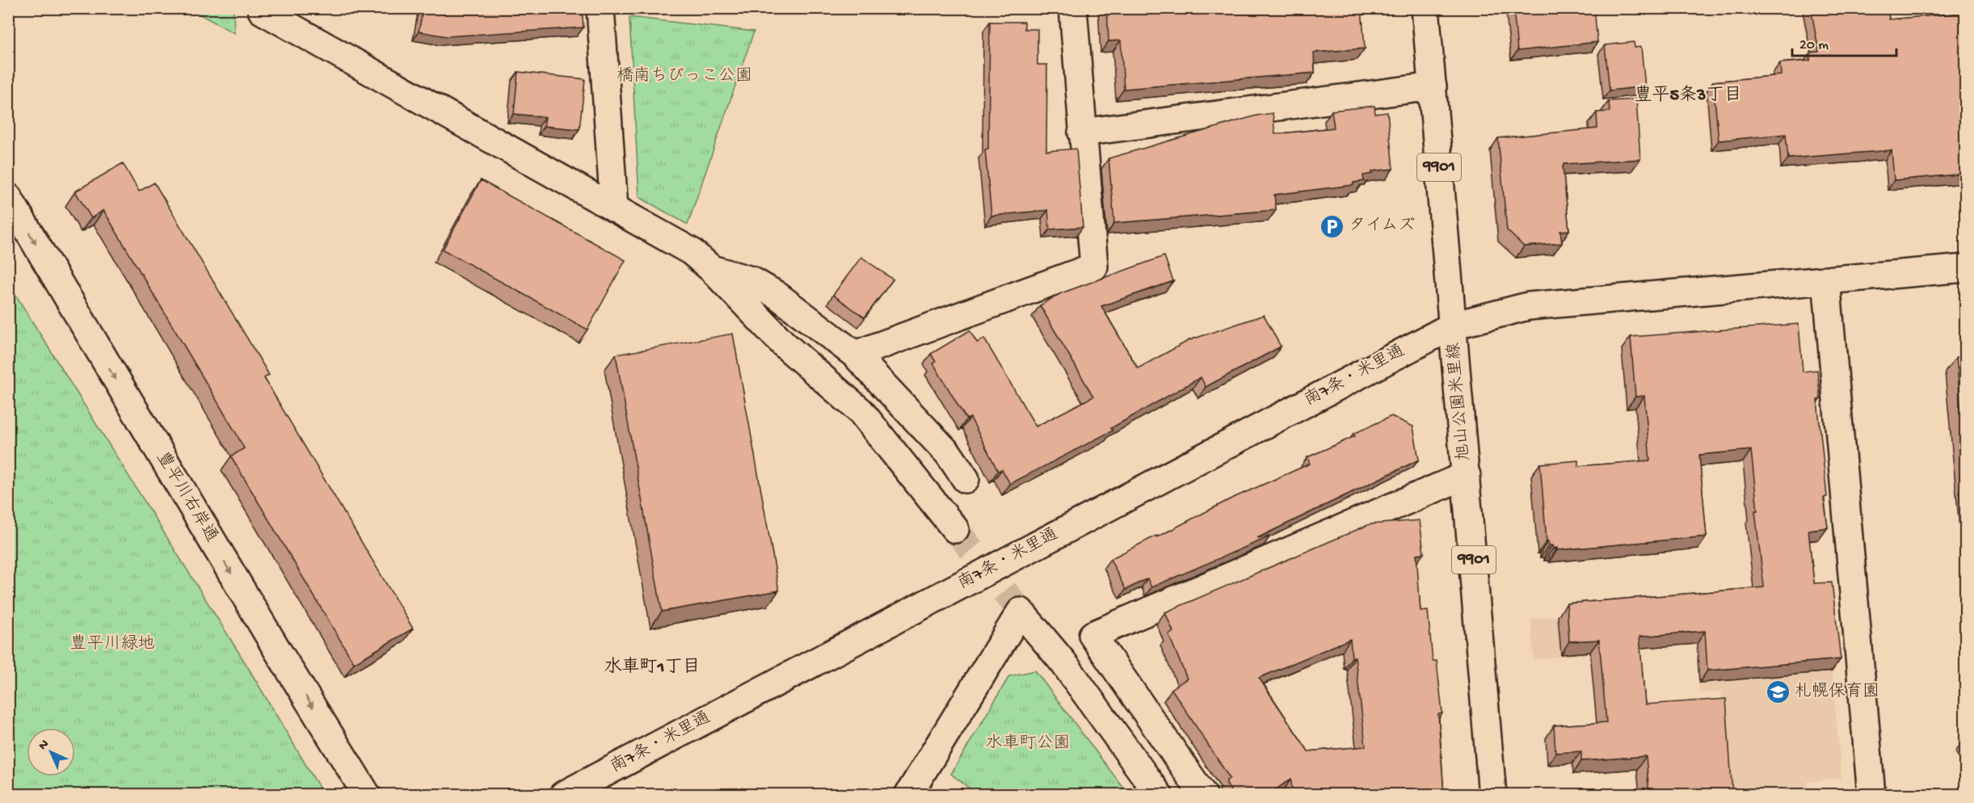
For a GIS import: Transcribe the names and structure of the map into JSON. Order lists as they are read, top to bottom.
{
  "streets": {
    "street": [
      "9901",
      "南7条・米里通",
      "旭山公園米里線",
      "豊平川右岸通"
    ]
  },
  "crossings": [
    ["南7条・米里通", "旭山公園米里線"]
  ],
  "one_way": ["豊平川右岸通"],
  "districts": ["豊平5条3丁目", "水車町1丁目"],
  "parks": ["橋南ちびっこ公園", "豊平川緑地", "水車町公園"],
  "places": {
    "parking": ["タイムズ"],
    "school or university": ["札幌保育園"]
  },
  "scale_bar": "20 m",
  "north": "top left"
}
